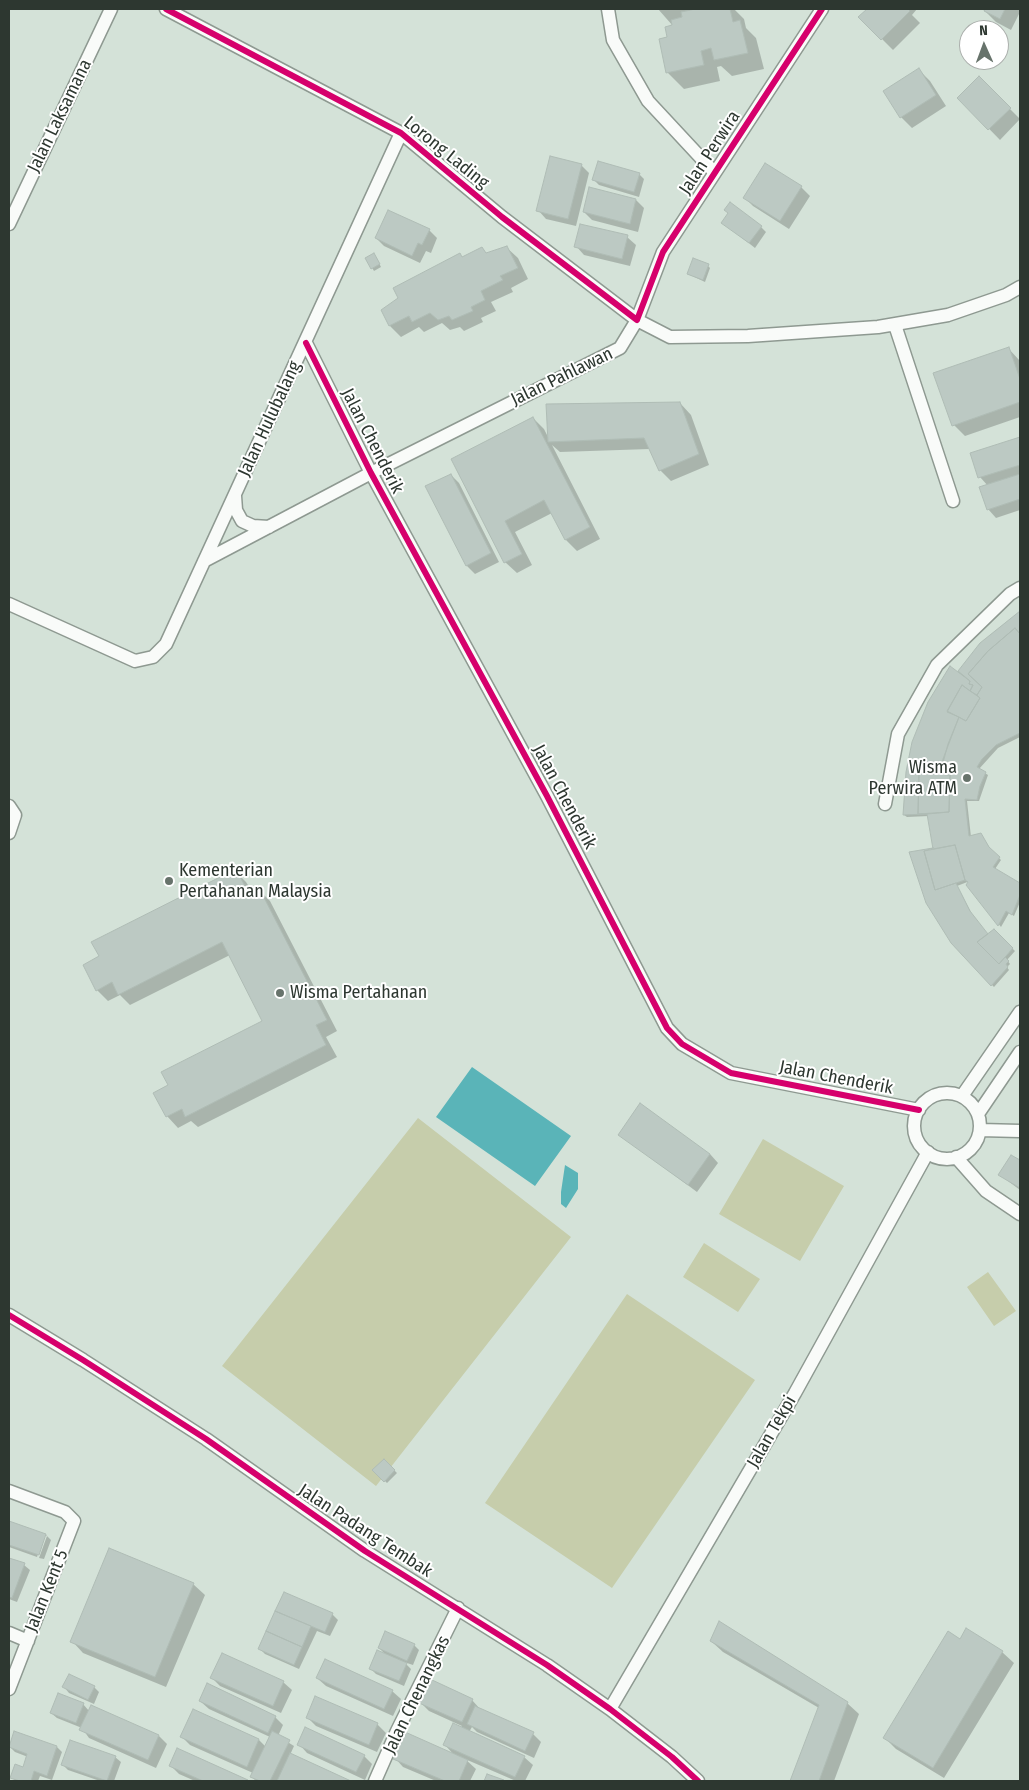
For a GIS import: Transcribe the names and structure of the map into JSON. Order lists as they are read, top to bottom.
{
  "streets": {
    "street": [
      "Jalan Laksamana",
      "Lorong Lading",
      "Jalan Perwira",
      "Jalan Pahlawan",
      "Jalan Hulubalang",
      "Jalan Chenderik",
      "Jalan Tekpi",
      "Jalan Padang Tembak",
      "Jalan Kent 5",
      "Jalan Chenangkas"
    ]
  },
  "crossings": [
    ["Lorong Lading", "Jalan Perwira"],
    ["Lorong Lading", "Jalan Pahlawan"],
    ["Lorong Lading", "Jalan Hulubalang"],
    ["Jalan Perwira", "Jalan Pahlawan"],
    ["Jalan Pahlawan", "Jalan Hulubalang"],
    ["Jalan Pahlawan", "Jalan Chenderik"],
    ["Jalan Hulubalang", "Jalan Chenderik"],
    ["Jalan Chenderik", "Jalan Tekpi"],
    ["Jalan Tekpi", "Jalan Padang Tembak"],
    ["Jalan Padang Tembak", "Jalan Chenangkas"]
  ],
  "places": ["Wisma Perwira ATM", "Kementerian Pertahanan Malaysia", "Wisma Pertahanan"],
  "north": "top"
}
